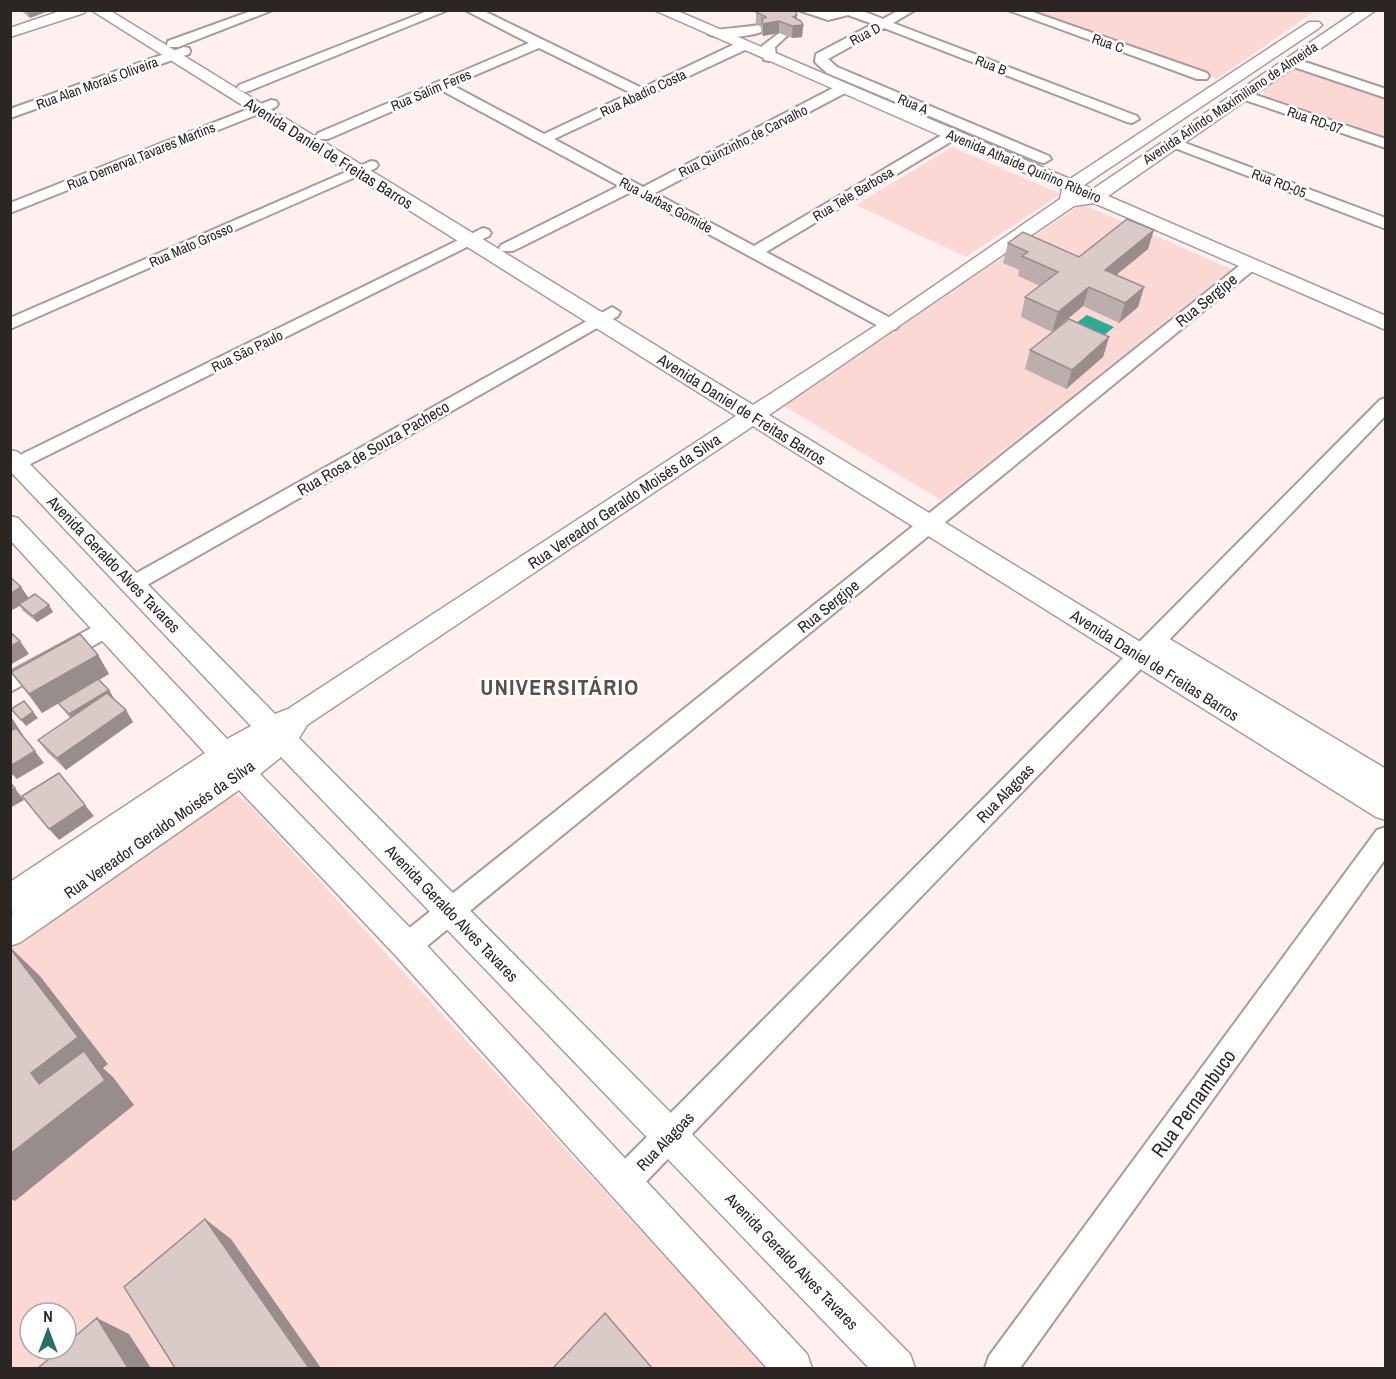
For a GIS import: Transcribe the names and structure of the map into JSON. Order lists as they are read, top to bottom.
{
  "streets": {
    "street": [
      "Rua D",
      "Rua C",
      "Rua B",
      "Rua Alan Morais Oliveira",
      "Rua Salim Feres",
      "Rua Abadio Costa",
      "Avenida Arlindo Maximiliano de Almeida",
      "Rua A",
      "Rua RD-07",
      "Rua Quinzinho de Carvalho",
      "Avenida Daniel de Freitas Barros",
      "Rua Demerval Tavares Martins",
      "Avenida Athaide Quirino Ribeiro",
      "Rua RD-05",
      "Rua Tele Barbosa",
      "Rua Jarbas Gomide",
      "Rua Mato Grosso",
      "Rua Sergipe",
      "Rua São Paulo",
      "Rua Rosa de Souza Pacheco",
      "Rua Vereador Geraldo Moisés da Silva",
      "Avenida Geraldo Alves Tavares",
      "Rua Alagoas",
      "Rua Pernambuco"
    ]
  },
  "crossings": [
    ["Rua D", "Rua B"],
    ["Rua D", "Rua A"],
    ["Rua Alan Morais Oliveira", "Avenida Daniel de Freitas Barros"],
    ["Rua Salim Feres", "Avenida Daniel de Freitas Barros"],
    ["Rua Salim Feres", "Rua Jarbas Gomide"],
    ["Rua Abadio Costa", "Avenida Athaide Quirino Ribeiro"],
    ["Rua Abadio Costa", "Rua Jarbas Gomide"],
    ["Avenida Arlindo Maximiliano de Almeida", "Rua RD-07"],
    ["Avenida Arlindo Maximiliano de Almeida", "Avenida Athaide Quirino Ribeiro"],
    ["Avenida Arlindo Maximiliano de Almeida", "Rua RD-05"],
    ["Avenida Arlindo Maximiliano de Almeida", "Rua Vereador Geraldo Moisés da Silva"],
    ["Rua Quinzinho de Carvalho", "Avenida Daniel de Freitas Barros"],
    ["Rua Quinzinho de Carvalho", "Avenida Athaide Quirino Ribeiro"],
    ["Rua Quinzinho de Carvalho", "Rua Jarbas Gomide"],
    ["Avenida Daniel de Freitas Barros", "Rua Demerval Tavares Martins"],
    ["Avenida Daniel de Freitas Barros", "Rua Mato Grosso"],
    ["Avenida Daniel de Freitas Barros", "Rua Sergipe"],
    ["Avenida Daniel de Freitas Barros", "Rua São Paulo"],
    ["Avenida Daniel de Freitas Barros", "Rua Rosa de Souza Pacheco"],
    ["Avenida Daniel de Freitas Barros", "Rua Vereador Geraldo Moisés da Silva"],
    ["Avenida Daniel de Freitas Barros", "Rua Alagoas"],
    ["Avenida Athaide Quirino Ribeiro", "Rua Tele Barbosa"],
    ["Avenida Athaide Quirino Ribeiro", "Rua Sergipe"],
    ["Avenida Athaide Quirino Ribeiro", "Rua Vereador Geraldo Moisés da Silva"],
    ["Rua Tele Barbosa", "Rua Jarbas Gomide"],
    ["Rua Jarbas Gomide", "Rua Vereador Geraldo Moisés da Silva"],
    ["Rua Sergipe", "Avenida Geraldo Alves Tavares"],
    ["Rua São Paulo", "Avenida Geraldo Alves Tavares"],
    ["Rua Rosa de Souza Pacheco", "Avenida Geraldo Alves Tavares"],
    ["Rua Vereador Geraldo Moisés da Silva", "Avenida Geraldo Alves Tavares"],
    ["Avenida Geraldo Alves Tavares", "Rua Alagoas"]
  ],
  "districts": ["UNIVERSITÁRIO"],
  "north": "top"
}
